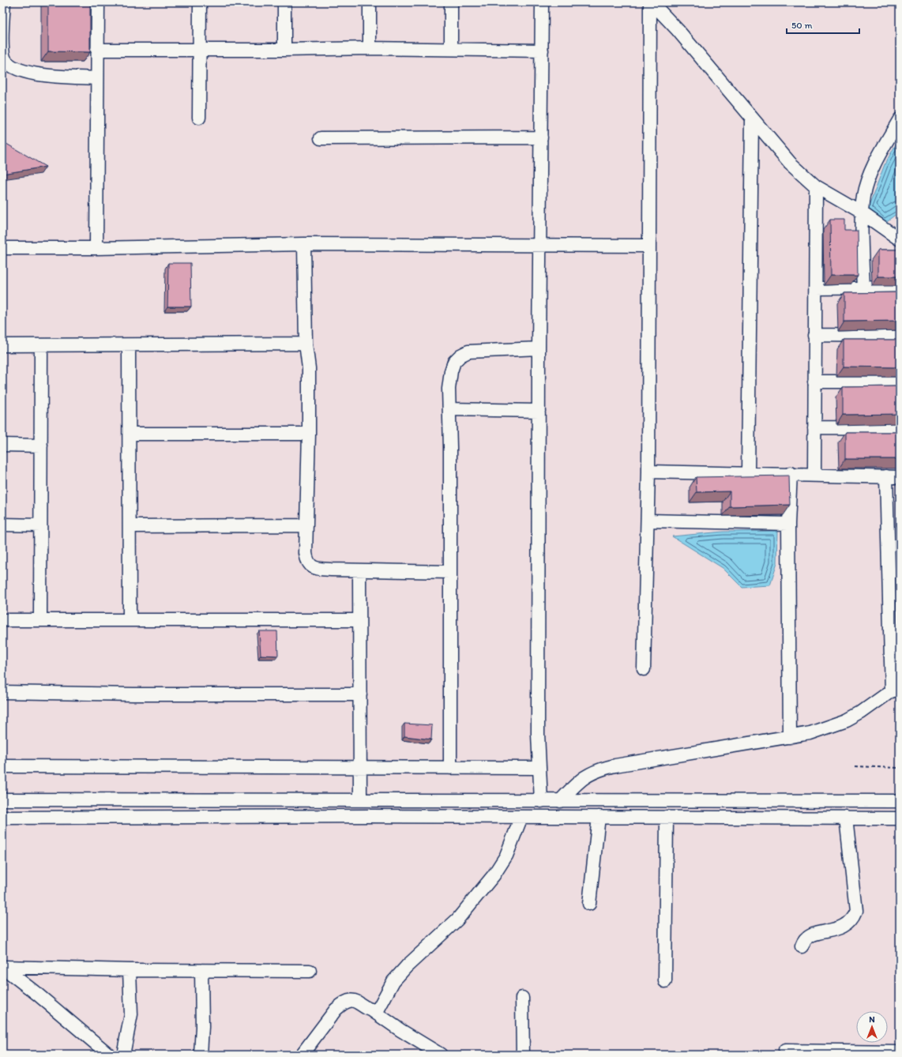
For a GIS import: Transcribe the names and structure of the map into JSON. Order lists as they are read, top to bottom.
{
  "scale_bar": "50 m",
  "north": "top"
}
